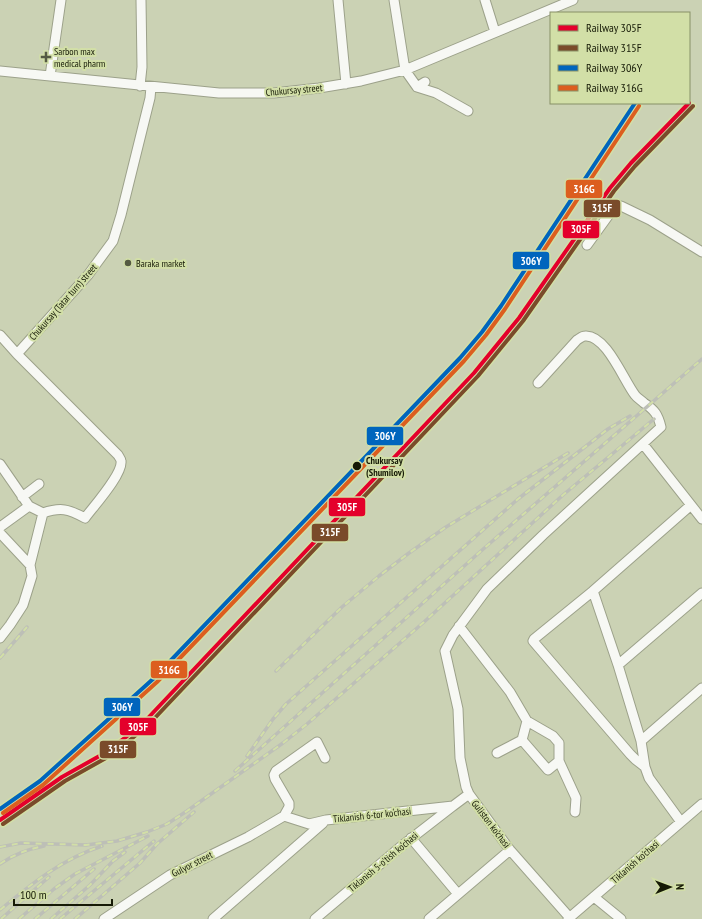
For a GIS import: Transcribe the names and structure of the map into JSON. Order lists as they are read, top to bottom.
{
  "streets": {
    "street": [
      "Chukursay street",
      "Chukursay (Tatar turn) street",
      "Tiklanish 6-tor ko‘chasi",
      "Guliston ko'chasi",
      "Tiklanish 5-o'tish ko‘chasi",
      "Tiklanish ko'chasi",
      "Gulyor street"
    ]
  },
  "crossings": [
    ["Chukursay street", "Chukursay (Tatar turn) street"],
    ["Tiklanish 6-tor ko‘chasi", "Tiklanish 5-o'tish ko‘chasi"],
    ["Guliston ko'chasi", "Tiklanish ko'chasi"]
  ],
  "places": {
    "health": ["Sarbon max medical pharm"],
    "other": ["Baraka market", "Chukursay (Shumilov)"]
  },
  "lines": [
    "rail line 305F",
    "rail line 306Y",
    "rail line 315F",
    "rail line 316G"
  ],
  "legend": [
    "Railway 305F",
    "Railway 315F",
    "Railway 306Y",
    "Railway 316G"
  ],
  "scale_bar": "100 m",
  "north": "right"
}
